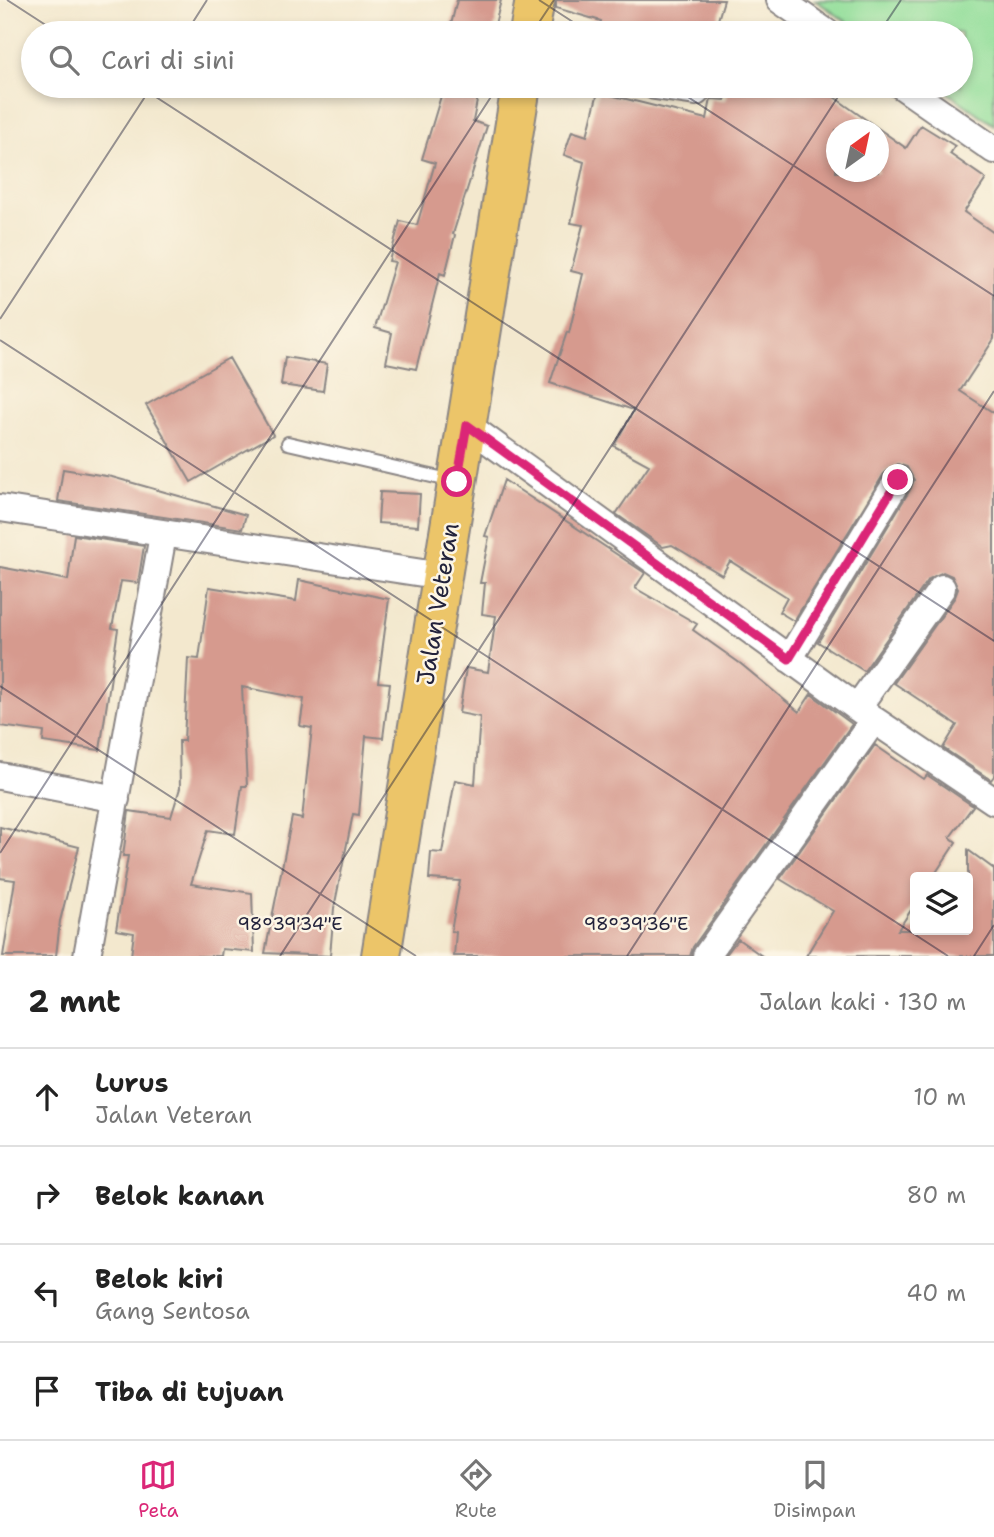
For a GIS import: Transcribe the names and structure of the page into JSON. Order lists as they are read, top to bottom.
{
  "streets": {
    "main road": ["Jalan Veteran"]
  },
  "north": "top right",
  "page": {
    "search": "Cari di sini",
    "heading": ["2 mnt", "Jalan kaki · 130 m"],
    "list": [
      ["Lurus", "Jalan Veteran", "10 m"],
      ["Belok kanan", "80 m"],
      ["Belok kiri", "Gang Sentosa", "40 m"],
      "Tiba di tujuan"
    ],
    "nav": ["Peta", "Rute", "Disimpan"]
  },
  "coordinates": ["98°39'34\"E", "98°39'36\"E"]
}
